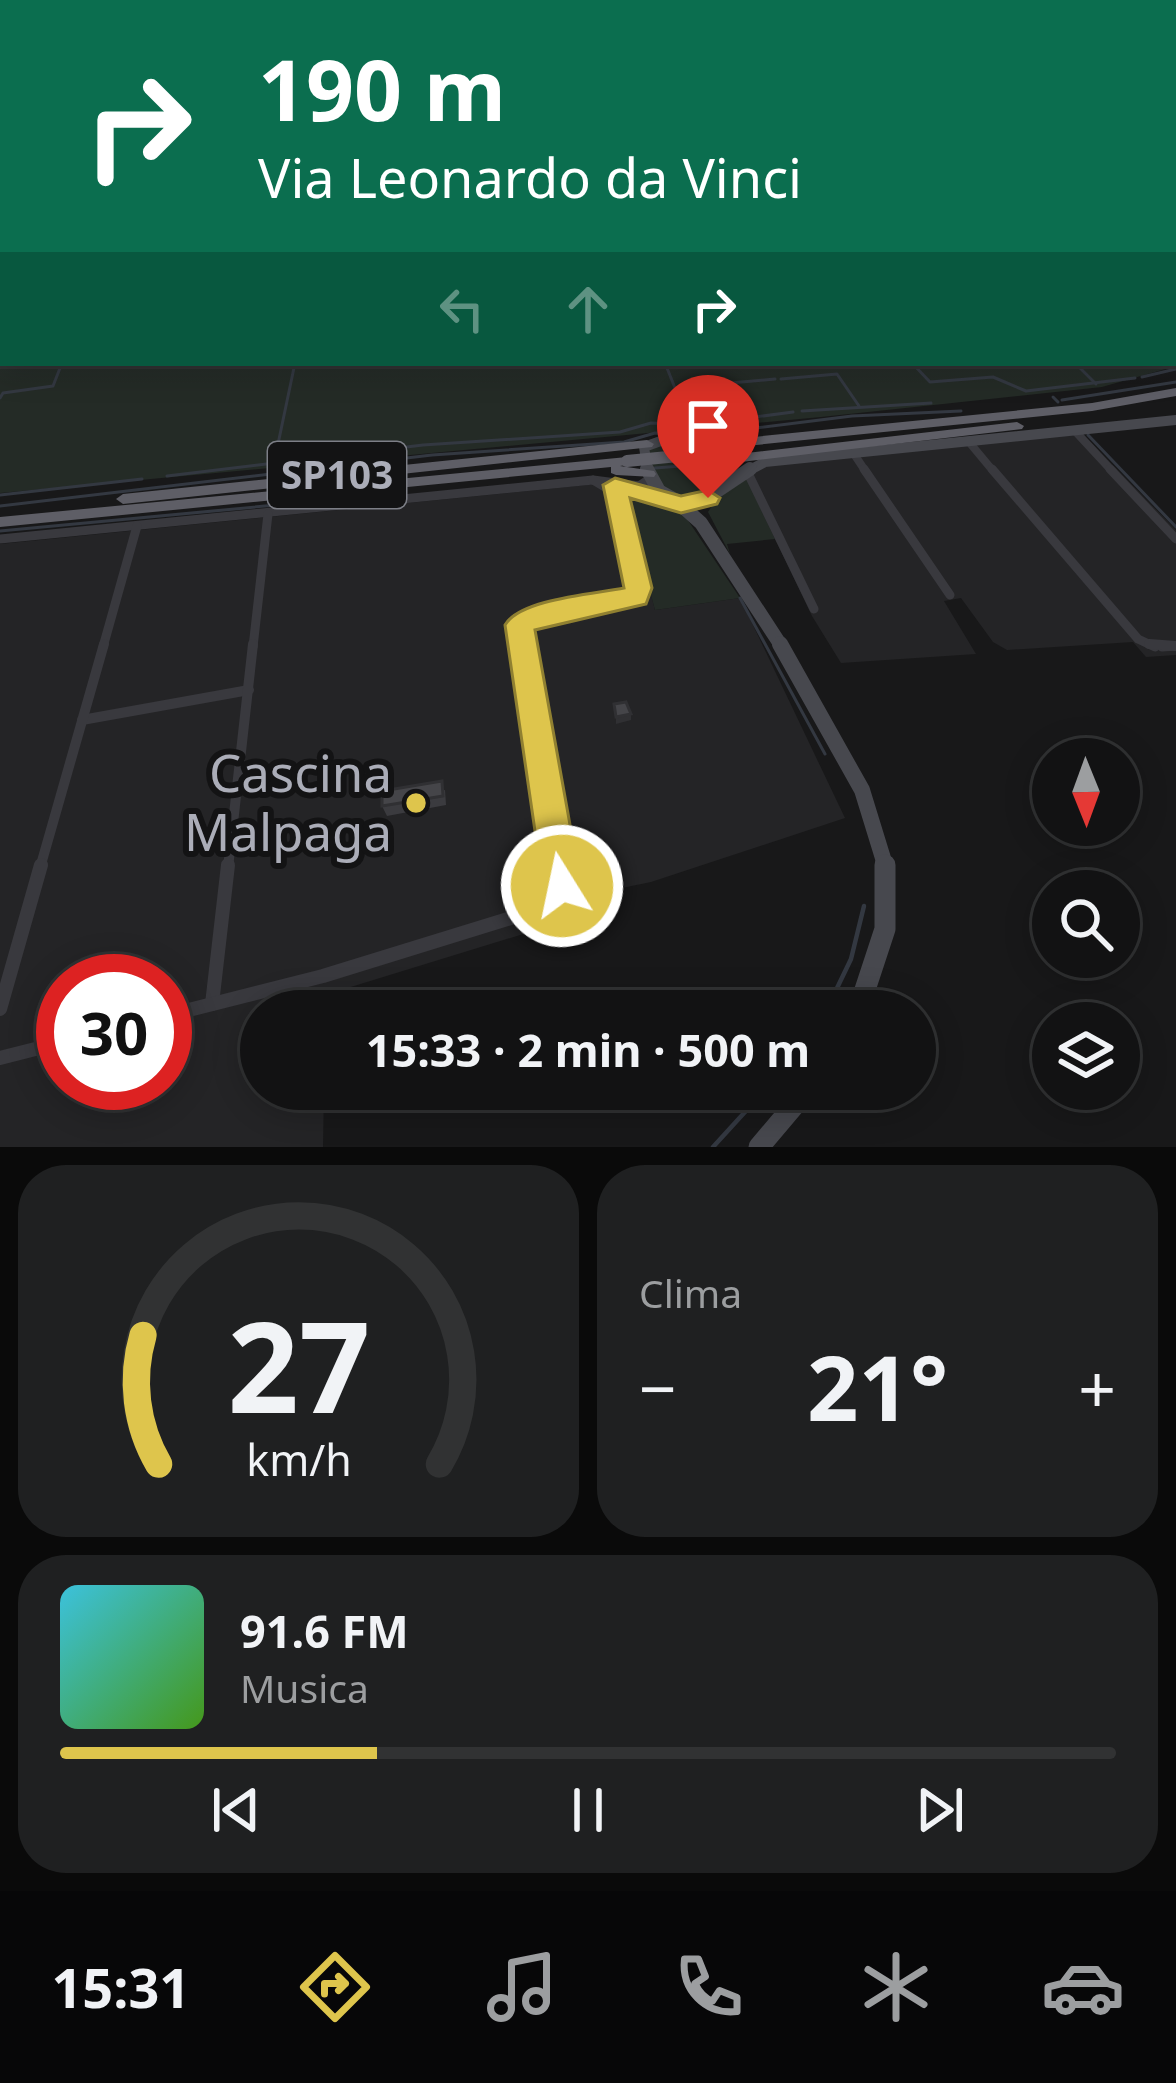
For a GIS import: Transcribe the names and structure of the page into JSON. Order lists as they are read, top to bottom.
{
  "streets": {
    "highway": ["SP103"]
  },
  "places": ["Cascina Malpaga"],
  "north": "bottom",
  "page": {
    "turn": ["190 m", "Via Leonardo da Vinci"],
    "limit": "30",
    "trip": "15:33 · 2 min · 500 m",
    "tile": "Clima",
    "heat": ["−", "21°", "+"],
    "song": ["91.6 FM", "Musica"],
    "tabs": "15:31",
    "gauge": ["27", "km/h"]
  }
}
